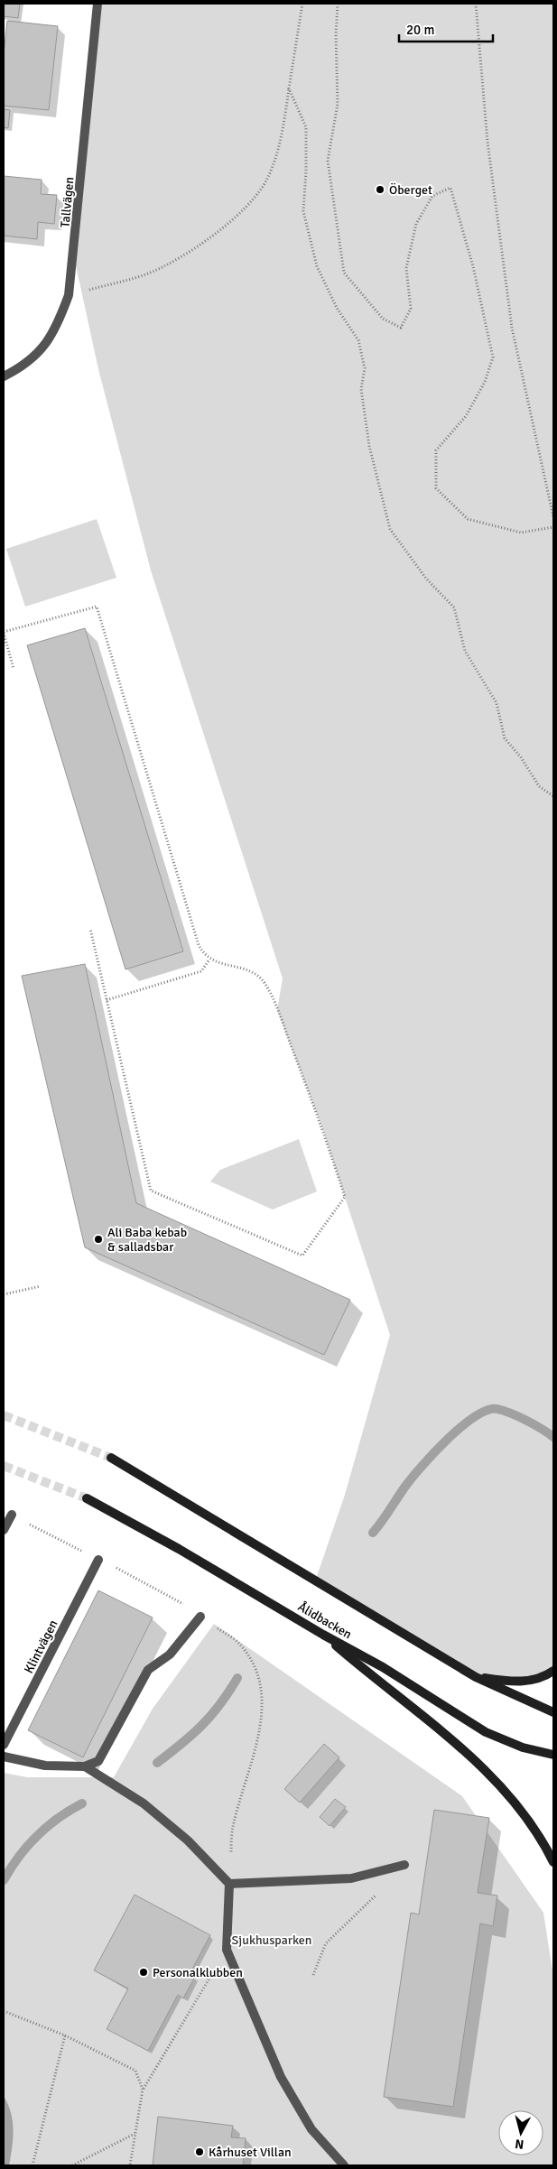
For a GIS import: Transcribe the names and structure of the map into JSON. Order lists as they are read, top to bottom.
{
  "streets": {
    "main road": ["Ålidbacken"],
    "street": ["Tallvägen", "Klintvägen"]
  },
  "parks": ["Sjukhusparken"],
  "places": [
    "Öberget",
    "Ali Baba kebab & salladsbar",
    "Personalklubben",
    "Kårhuset Villan"
  ],
  "scale_bar": "20 m",
  "north": "bottom"
}
